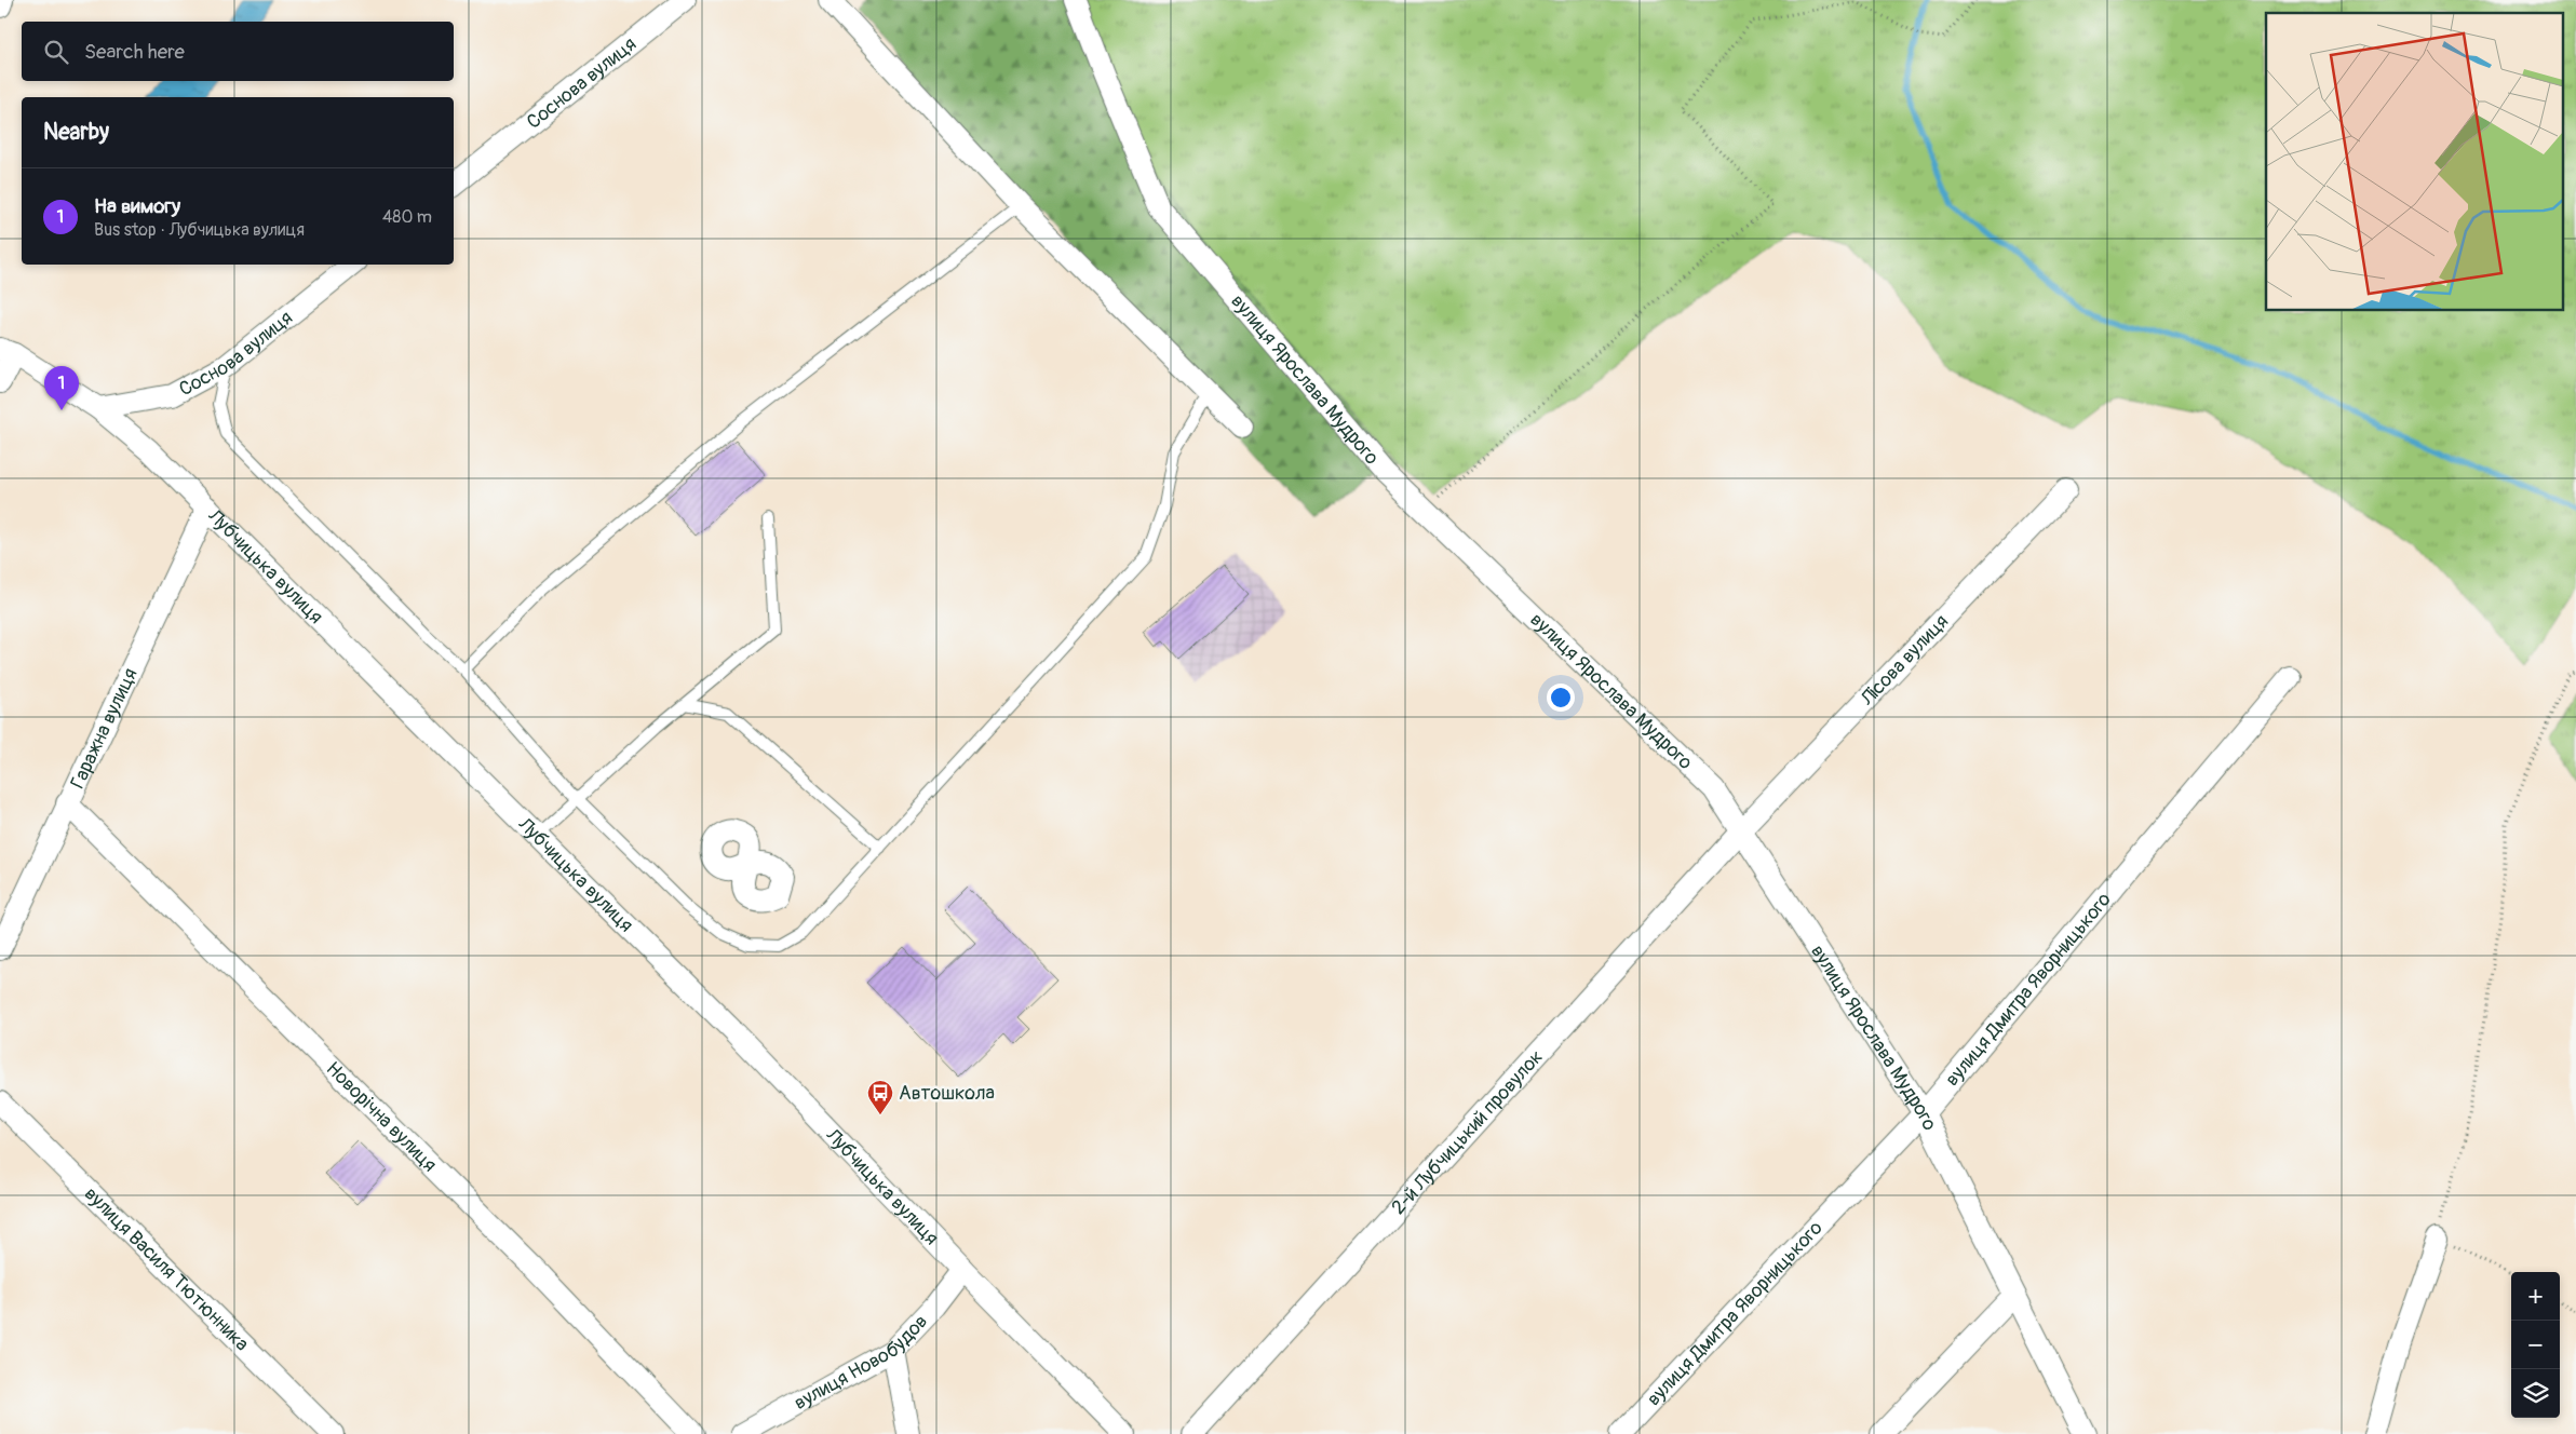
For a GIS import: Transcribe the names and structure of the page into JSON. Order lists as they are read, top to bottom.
{
  "streets": {
    "street": [
      "Соснова вулиця",
      "вулиця Ярослава Мудрого",
      "Лубчицька вулиця",
      "Лісова вулиця",
      "Гаражна вулиця",
      "вулиця Дмитра Яворницького",
      "Новорічна вулиця",
      "2-й Лубчицький провулок",
      "вулиця Василя Тютюнника",
      "вулиця Новобудов"
    ]
  },
  "crossings": [
    ["Соснова вулиця", "Лубчицька вулиця"],
    ["вулиця Ярослава Мудрого", "Лісова вулиця"],
    ["вулиця Ярослава Мудрого", "вулиця Дмитра Яворницького"],
    ["вулиця Ярослава Мудрого", "2-й Лубчицький провулок"],
    ["Лубчицька вулиця", "Гаражна вулиця"],
    ["Лубчицька вулиця", "вулиця Новобудов"],
    ["Лісова вулиця", "2-й Лубчицький провулок"],
    ["Гаражна вулиця", "Новорічна вулиця"]
  ],
  "places": {
    "bus stop": ["Автошкола"]
  },
  "page": {
    "search": "Search here",
    "heading": "Nearby",
    "list": [
      {
        "mark": "1",
        "name": "На вимогу",
        "note": "Bus stop · Лубчицька вулиця",
        "value": "480 m"
      }
    ],
    "pins": "1",
    "map_buttons": ["+", "−"]
  }
}
